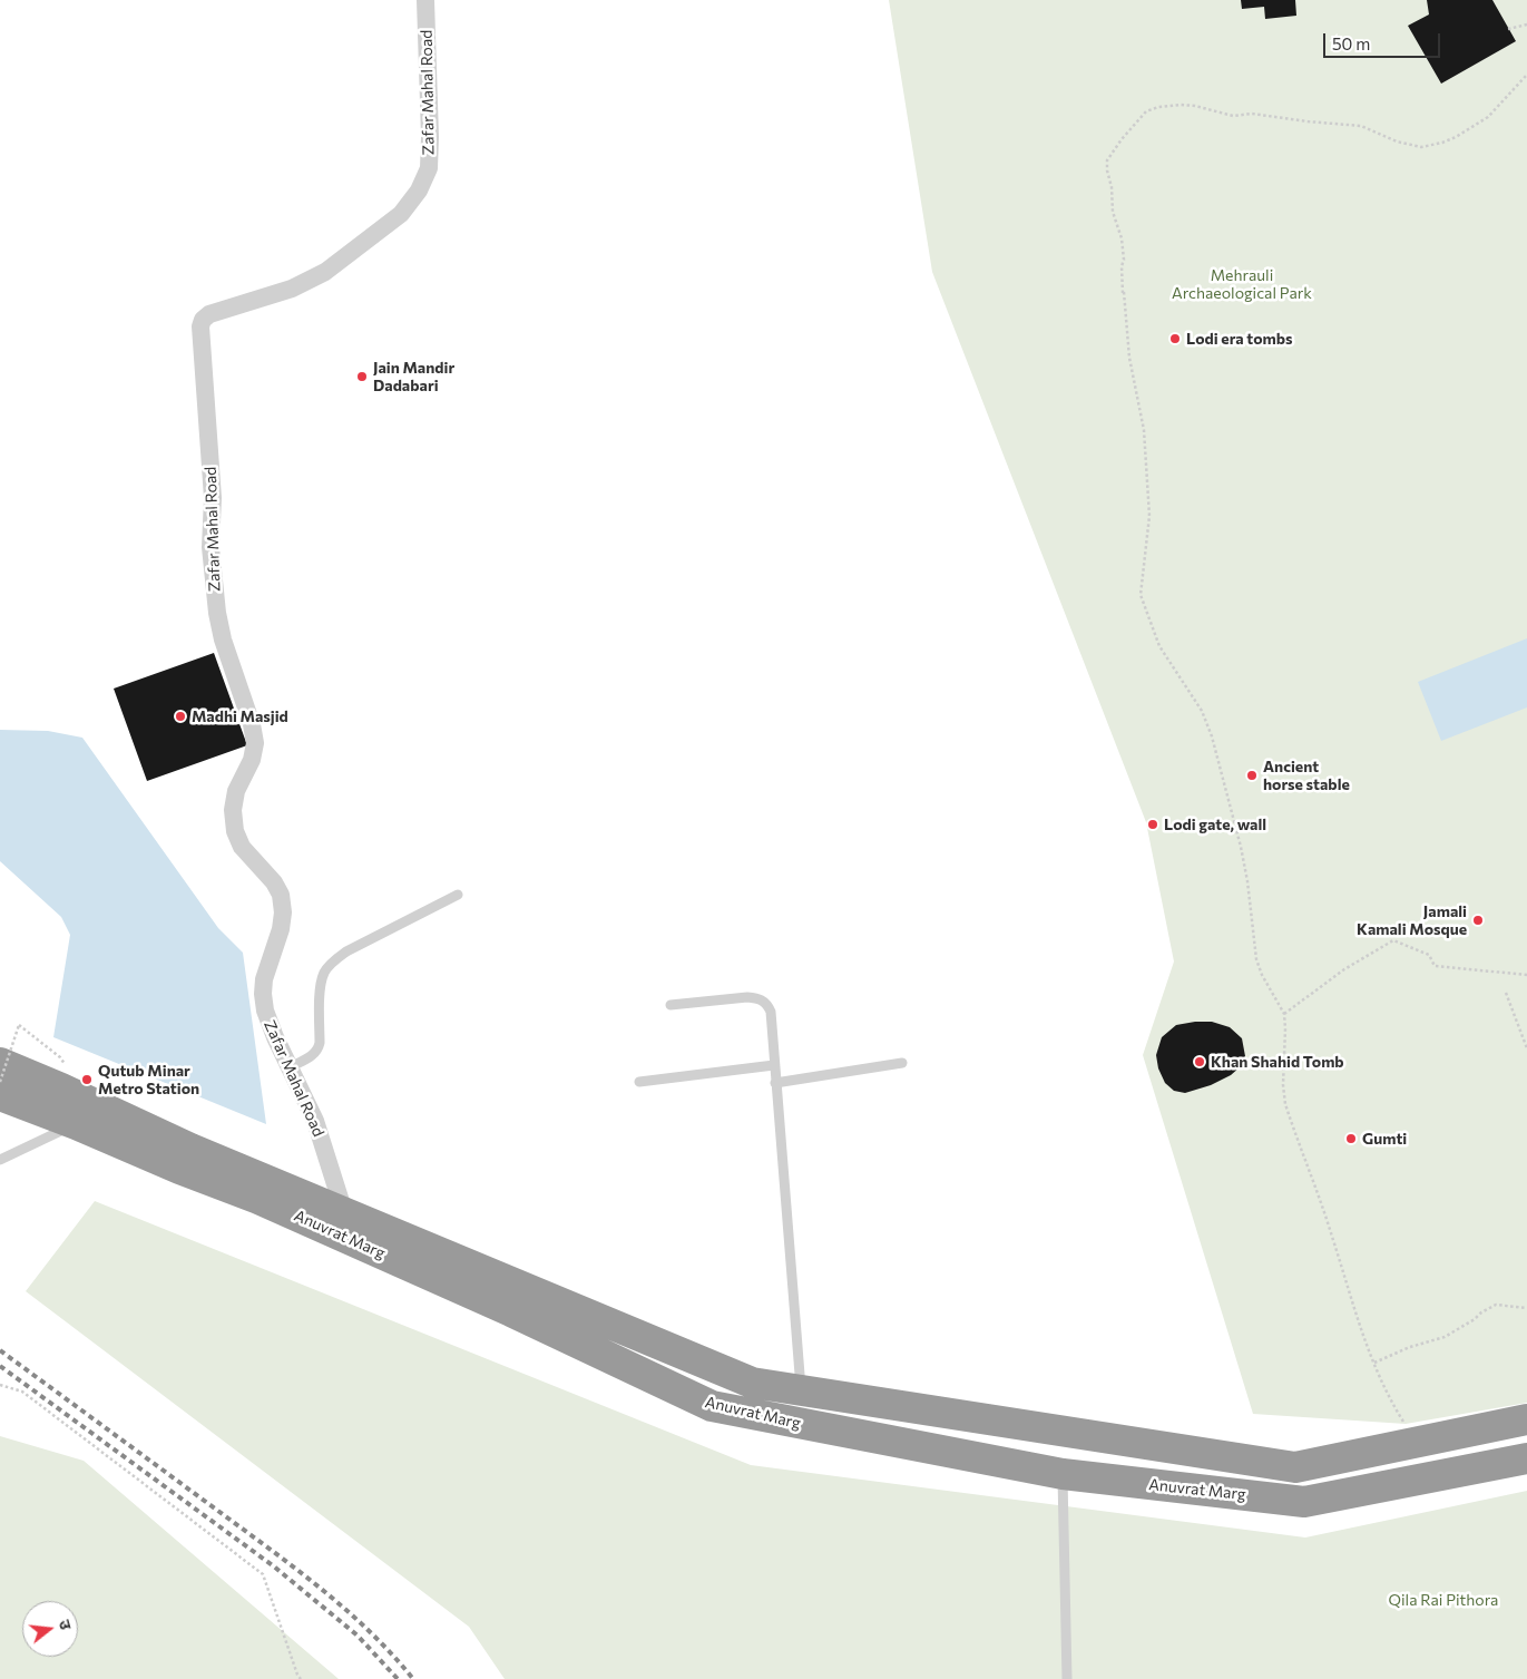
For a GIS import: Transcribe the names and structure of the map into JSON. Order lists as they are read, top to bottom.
{
  "streets": {
    "highway": ["Anuvrat Marg"],
    "street": ["Zafar Mahal Road"]
  },
  "crossings": [
    ["Zafar Mahal Road", "Anuvrat Marg"]
  ],
  "parks": ["Mehrauli Archaeological Park", "Qila Rai Pithora"],
  "places": [
    "Lodi era tombs",
    "Jain Mandir Dadabari",
    "Madhi Masjid",
    "Ancient horse stable",
    "Lodi gate, wall",
    "Jamali Kamali Mosque",
    "Khan Shahid Tomb",
    "Qutub Minar Metro Station",
    "Gumti"
  ],
  "scale_bar": "50 m",
  "north": "right"
}
